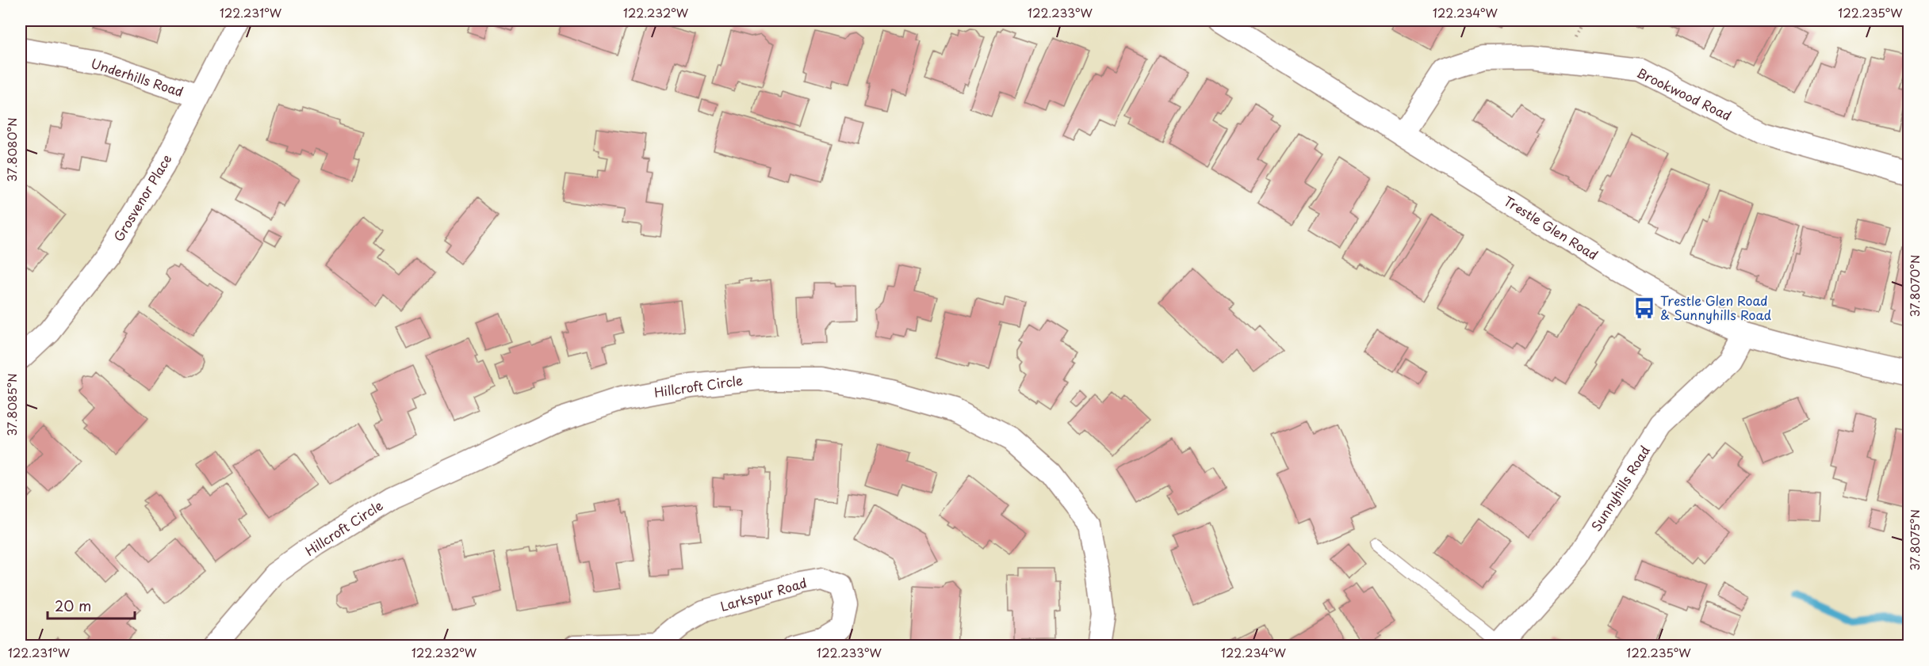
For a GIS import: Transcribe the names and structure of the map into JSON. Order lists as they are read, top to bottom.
{
  "streets": {
    "street": [
      "Underhills Road",
      "Brookwood Road",
      "Grosvenor Place",
      "Trestle Glen Road",
      "Hillcroft Circle",
      "Sunnyhills Road",
      "Larkspur Road"
    ]
  },
  "crossings": [
    ["Underhills Road", "Grosvenor Place"],
    ["Brookwood Road", "Trestle Glen Road"],
    ["Trestle Glen Road", "Sunnyhills Road"]
  ],
  "places": {
    "bus stop": ["Trestle Glen Road & Sunnyhills Road"]
  },
  "scale_bar": "20 m",
  "coordinates": [
    "122.231°W",
    "122.232°W",
    "122.233°W",
    "122.234°W",
    "122.235°W",
    "37.8080°N",
    "37.8070°N",
    "37.8085°N",
    "37.8075°N"
  ]
}
